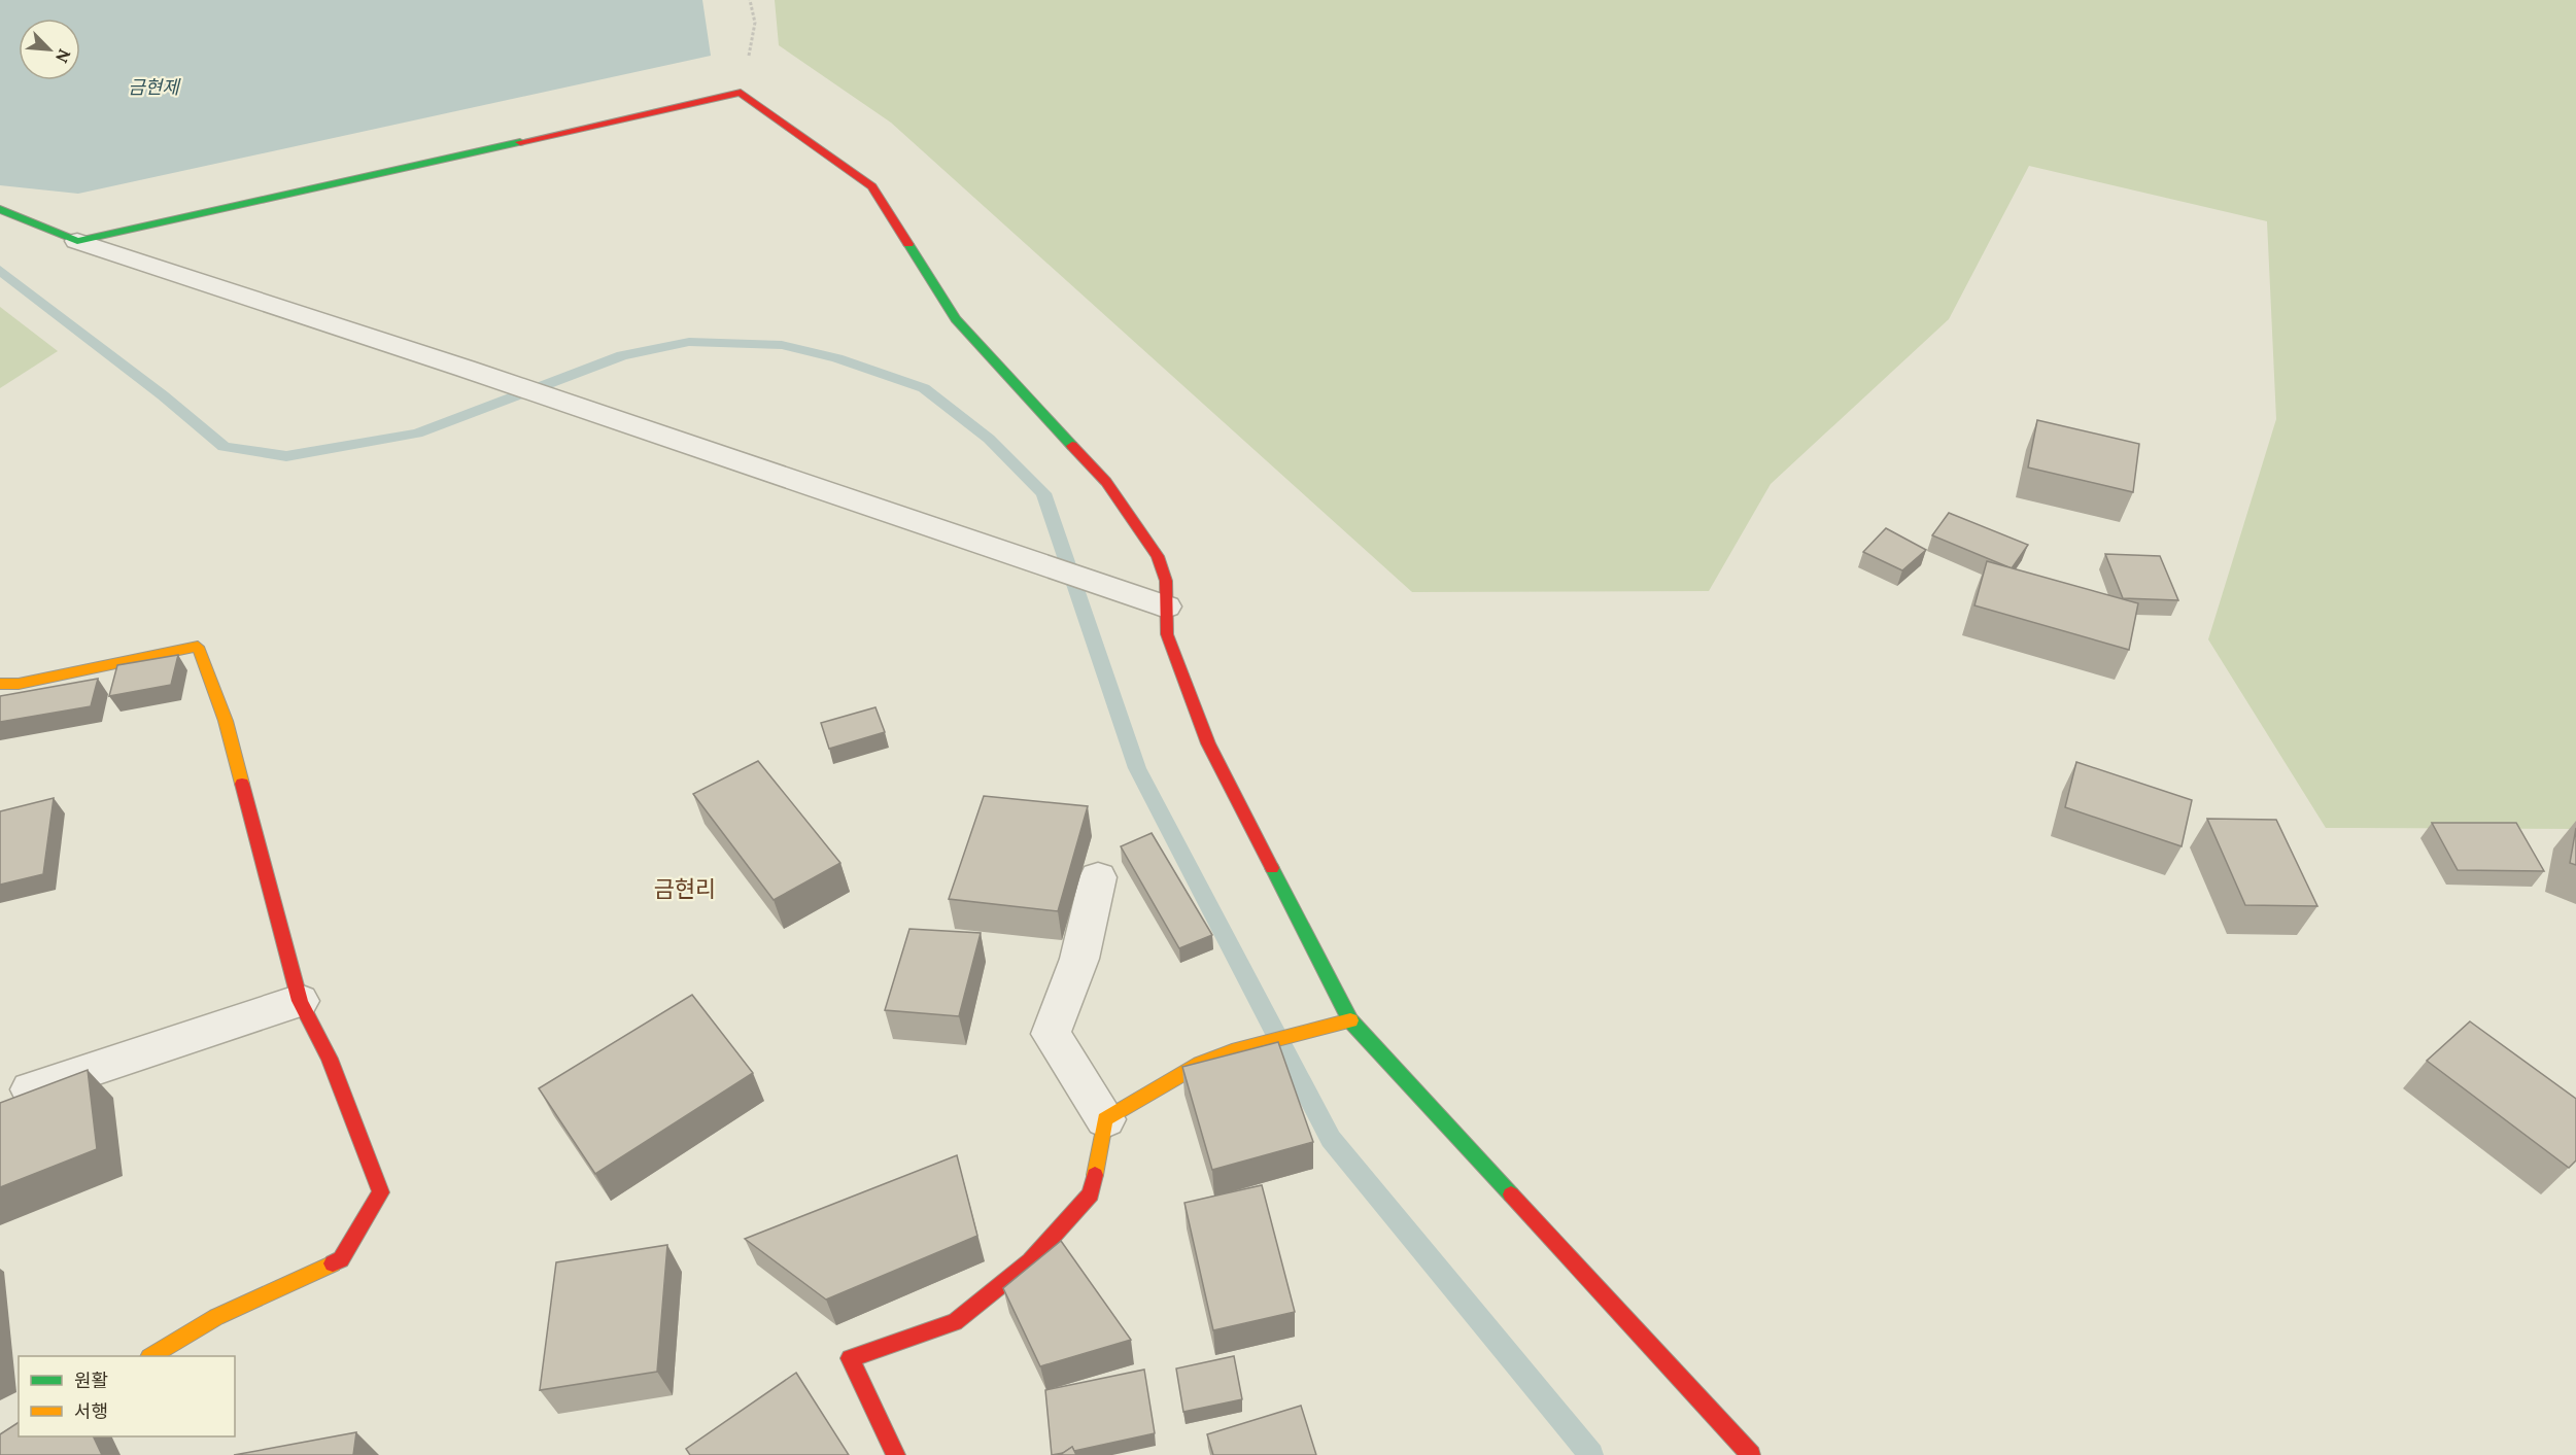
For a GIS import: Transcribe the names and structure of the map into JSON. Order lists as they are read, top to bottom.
{
  "districts": ["금현리"],
  "water": ["금현제"],
  "legend": ["원활", "서행"],
  "north": "bottom right"
}
